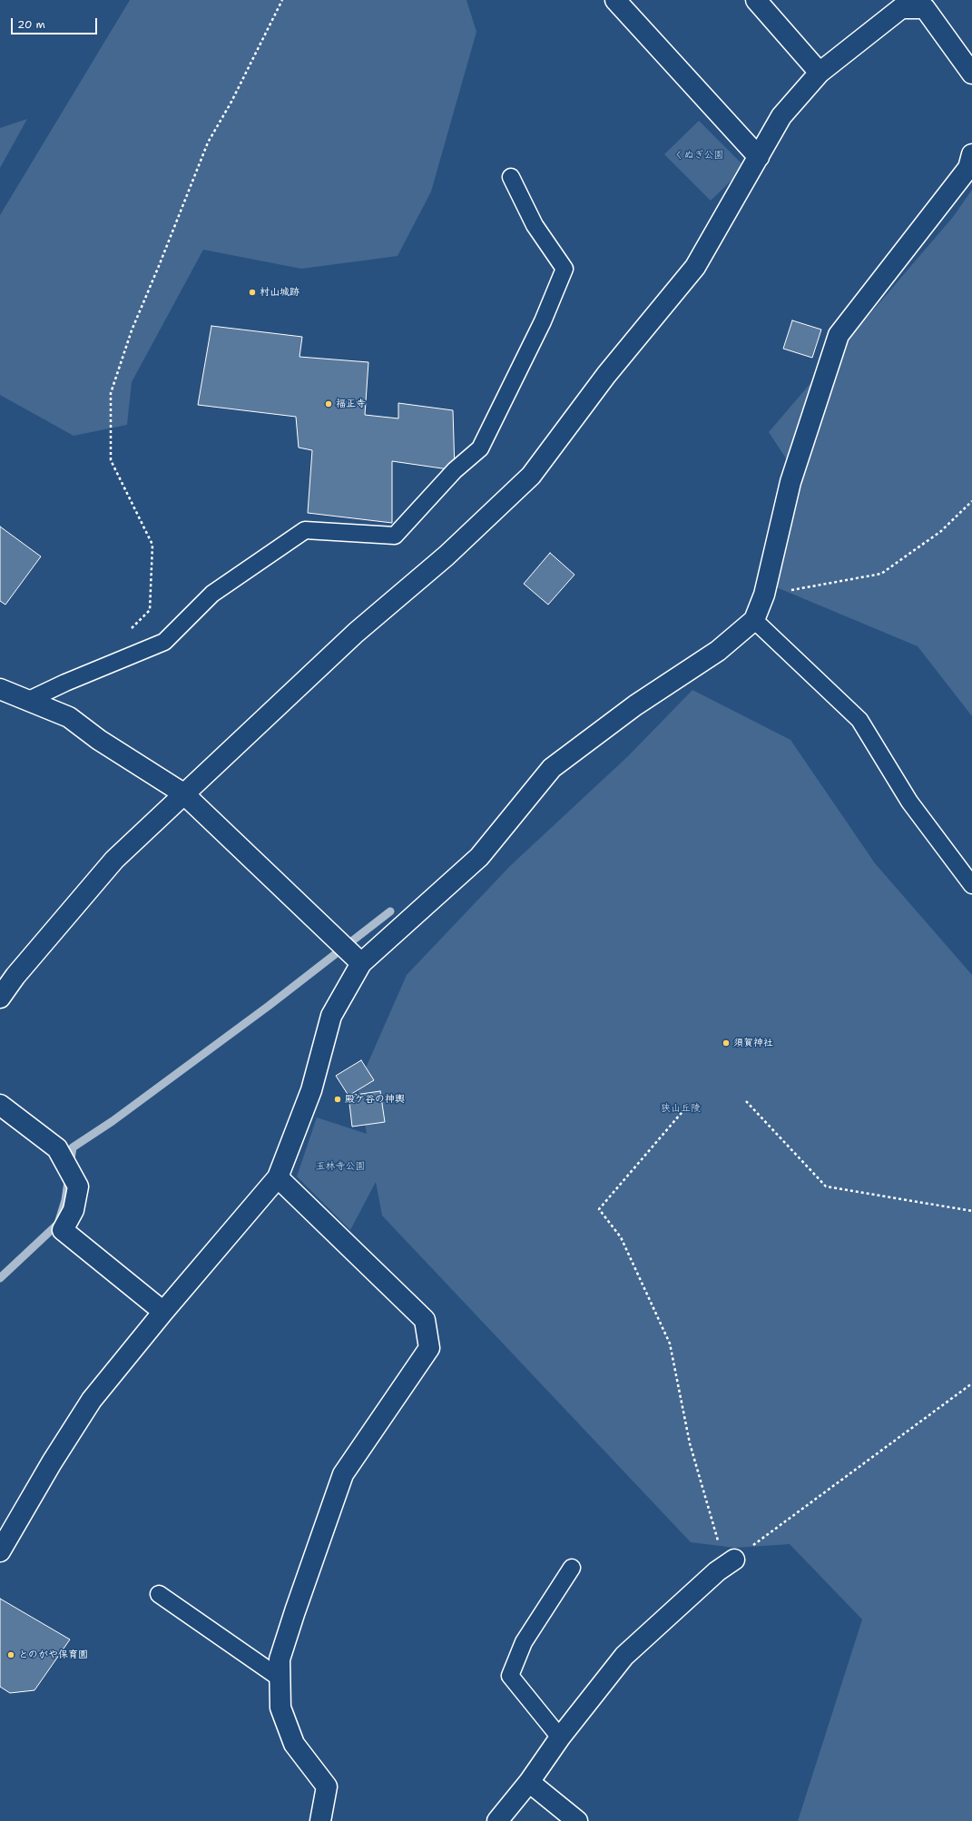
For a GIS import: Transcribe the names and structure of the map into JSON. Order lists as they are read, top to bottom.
{
  "parks": ["くぬぎ公園", "狭山丘陵", "玉林寺公園"],
  "places": [
    "村山城跡",
    "福正寺",
    "須賀神社",
    "殿ケ谷の神輿",
    "とのがや保育園"
  ],
  "scale_bar": "20 m"
}
